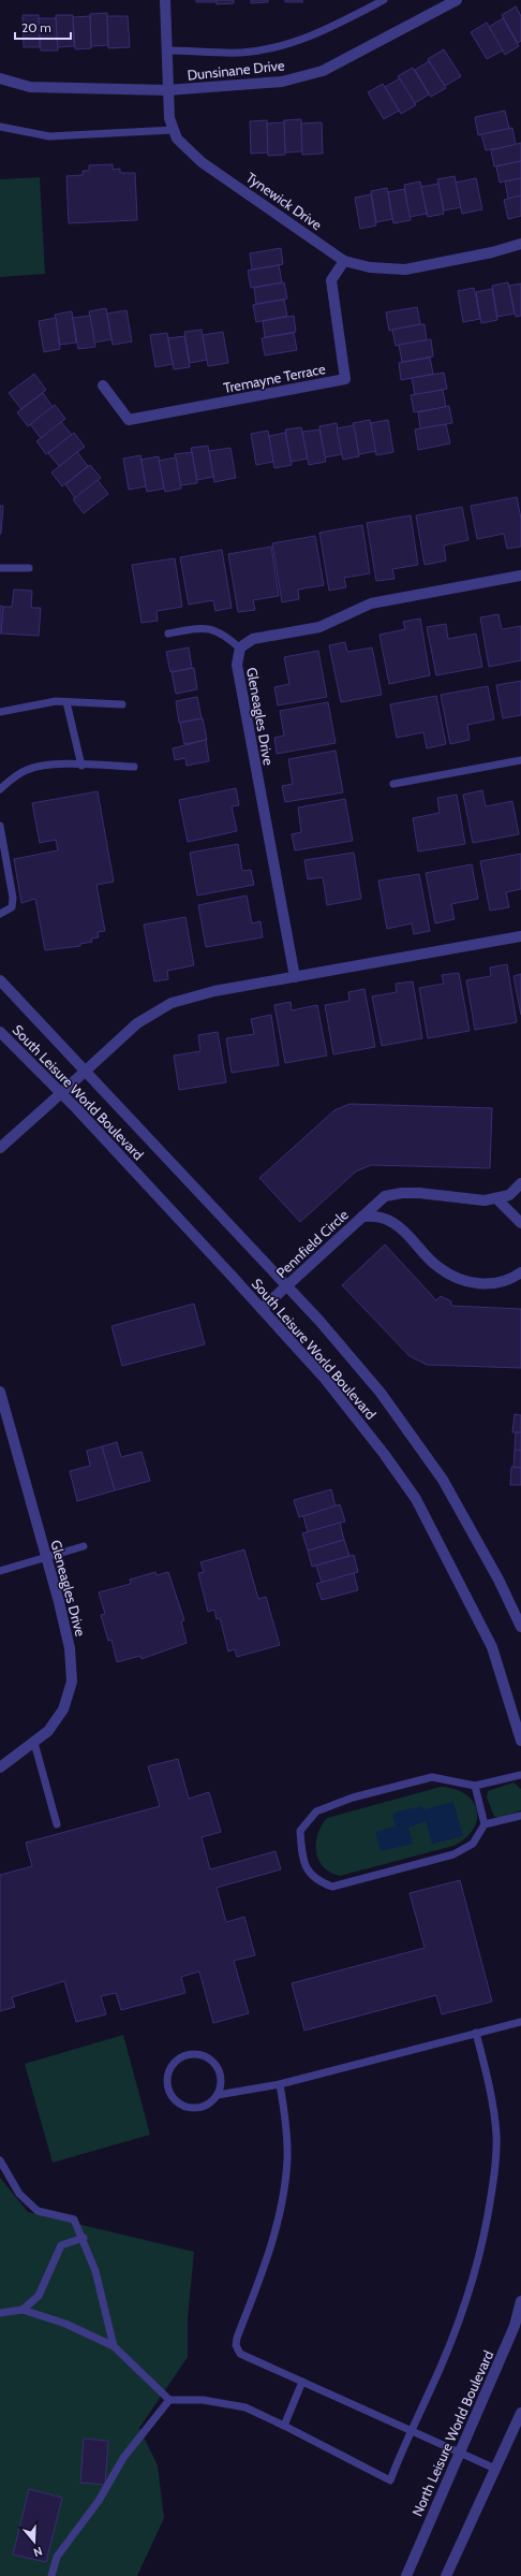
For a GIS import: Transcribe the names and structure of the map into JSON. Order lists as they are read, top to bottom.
{
  "streets": {
    "street": [
      "Dunsinane Drive",
      "Tynewick Drive",
      "Tremayne Terrace",
      "Gleneagles Drive",
      "South Leisure World Boulevard",
      "Pennfield Circle",
      "North Leisure World Boulevard"
    ]
  },
  "crossings": [
    ["Dunsinane Drive", "Tynewick Drive"],
    ["Tynewick Drive", "Tremayne Terrace"],
    ["South Leisure World Boulevard", "Pennfield Circle"]
  ],
  "scale_bar": "20 m",
  "north": "bottom"
}
